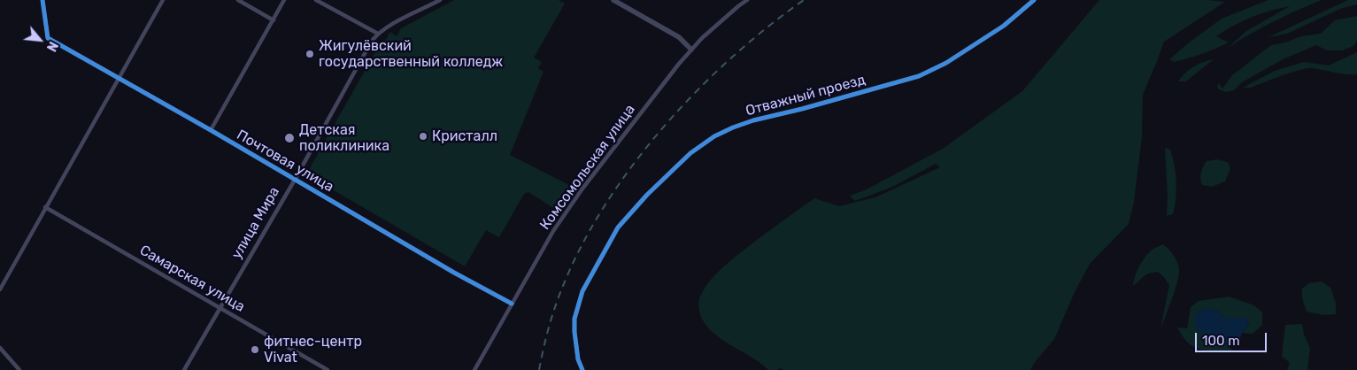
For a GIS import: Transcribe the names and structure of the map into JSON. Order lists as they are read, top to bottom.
{
  "streets": {
    "street": [
      "Отважный проезд",
      "Почтовая улица",
      "Комсомольская улица",
      "улица Мира",
      "Самарская улица"
    ]
  },
  "crossings": [
    ["Почтовая улица", "Комсомольская улица"],
    ["Почтовая улица", "улица Мира"],
    ["улица Мира", "Самарская улица"]
  ],
  "places": [
    "Жигулёвский государственный колледж",
    "Кристалл",
    "Детская поликлиника",
    "фитнес-центр Vivat"
  ],
  "scale_bar": "100 m",
  "north": "bottom right"
}
